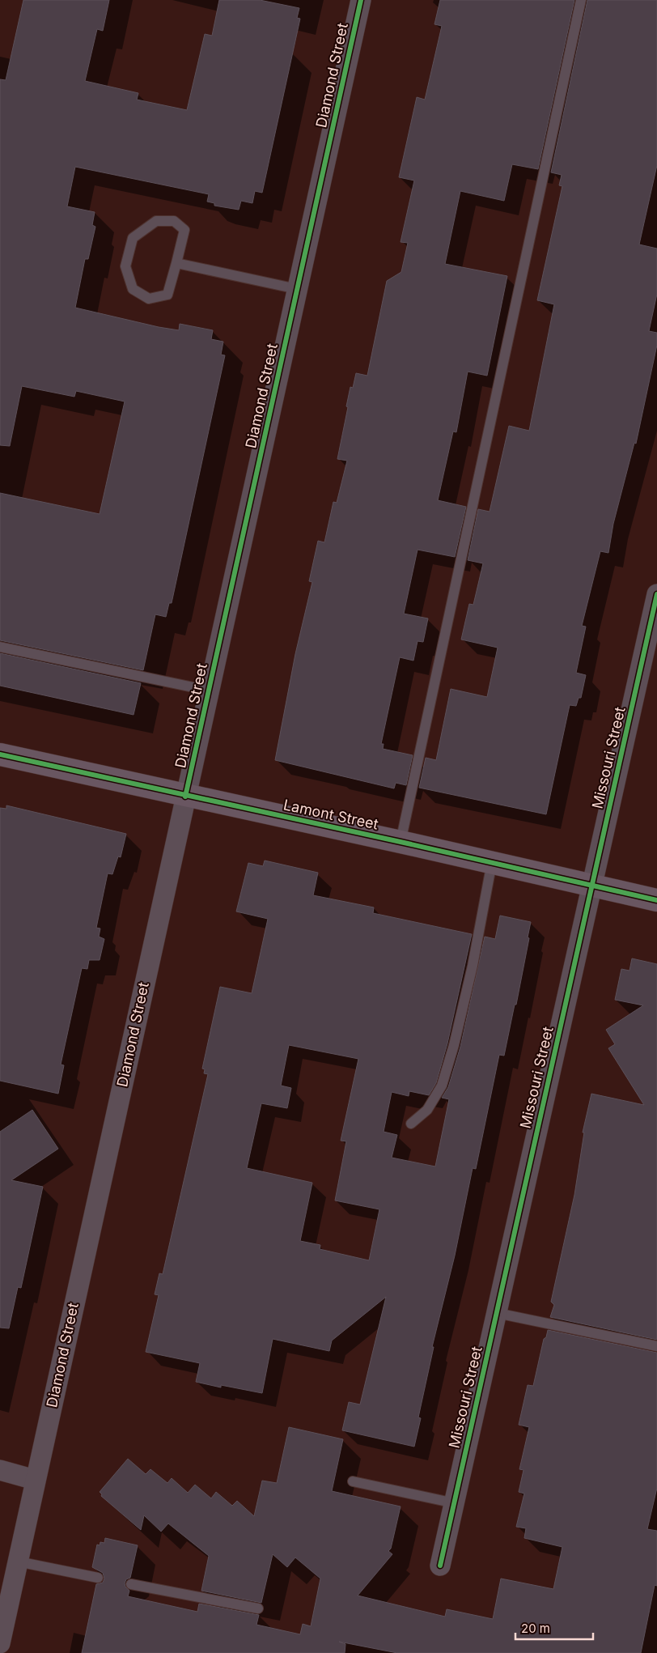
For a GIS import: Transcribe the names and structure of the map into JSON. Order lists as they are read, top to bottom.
{
  "streets": {
    "street": ["Diamond Street", "Missouri Street", "Lamont Street"]
  },
  "crossings": [
    ["Diamond Street", "Lamont Street"],
    ["Missouri Street", "Lamont Street"]
  ],
  "scale_bar": "20 m"
}
